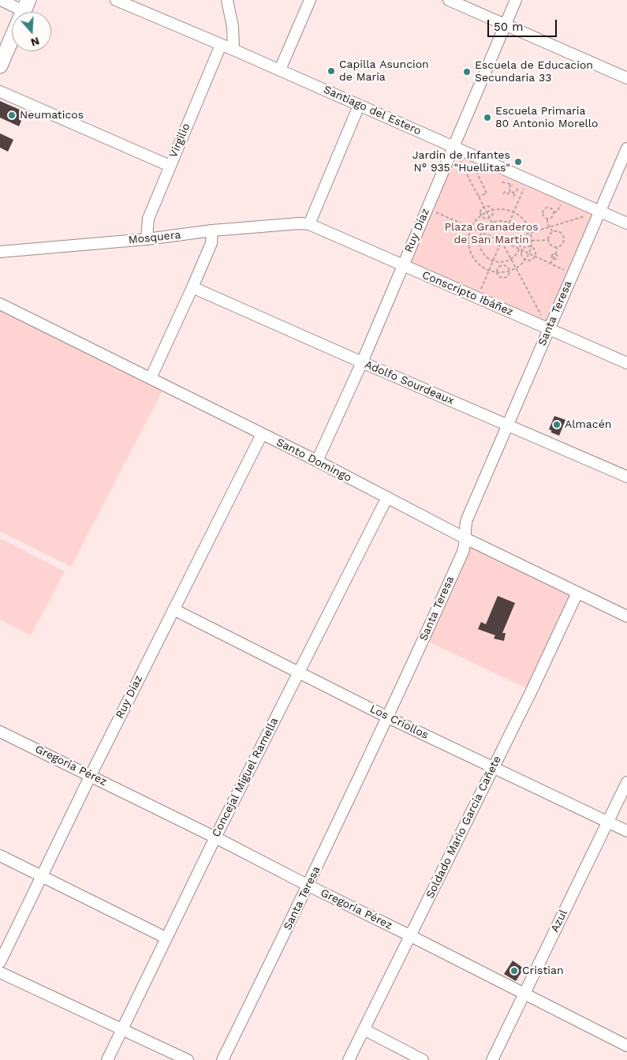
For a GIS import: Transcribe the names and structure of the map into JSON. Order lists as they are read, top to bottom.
{
  "streets": {
    "street": [
      "Santiago del Estero",
      "Virgilio",
      "Ruy Díaz",
      "Mosquera",
      "Conscripto Ibáñez",
      "Santa Teresa",
      "Adolfo Sourdeaux",
      "Santo Domingo",
      "Los Criollos",
      "Gregoria Pérez",
      "Concejal Miguel Ramella",
      "Soldado Mario García Cañete",
      "Azul"
    ]
  },
  "crossings": [
    ["Santiago del Estero", "Virgilio"],
    ["Santiago del Estero", "Ruy Díaz"],
    ["Santiago del Estero", "Santa Teresa"],
    ["Virgilio", "Mosquera"],
    ["Ruy Díaz", "Conscripto Ibáñez"],
    ["Ruy Díaz", "Adolfo Sourdeaux"],
    ["Ruy Díaz", "Santo Domingo"],
    ["Ruy Díaz", "Los Criollos"],
    ["Ruy Díaz", "Gregoria Pérez"],
    ["Mosquera", "Conscripto Ibáñez"],
    ["Conscripto Ibáñez", "Santa Teresa"],
    ["Santa Teresa", "Adolfo Sourdeaux"],
    ["Santa Teresa", "Santo Domingo"],
    ["Santa Teresa", "Los Criollos"],
    ["Santa Teresa", "Gregoria Pérez"],
    ["Santo Domingo", "Concejal Miguel Ramella"],
    ["Santo Domingo", "Soldado Mario García Cañete"],
    ["Los Criollos", "Concejal Miguel Ramella"],
    ["Los Criollos", "Soldado Mario García Cañete"],
    ["Los Criollos", "Azul"],
    ["Gregoria Pérez", "Concejal Miguel Ramella"],
    ["Gregoria Pérez", "Soldado Mario García Cañete"],
    ["Gregoria Pérez", "Azul"]
  ],
  "parks": ["Plaza Granaderos de San Martín"],
  "places": [
    "Capilla Asuncion de Maria",
    "Escuela de Educacion Secundaria 33",
    "Neumaticos",
    "Escuela Primaria 80 Antonio Morello",
    "Jardín de Infantes N° 935 \"Huellitas\"",
    "Almacén",
    "Cristian"
  ],
  "scale_bar": "50 m",
  "north": "bottom"
}
